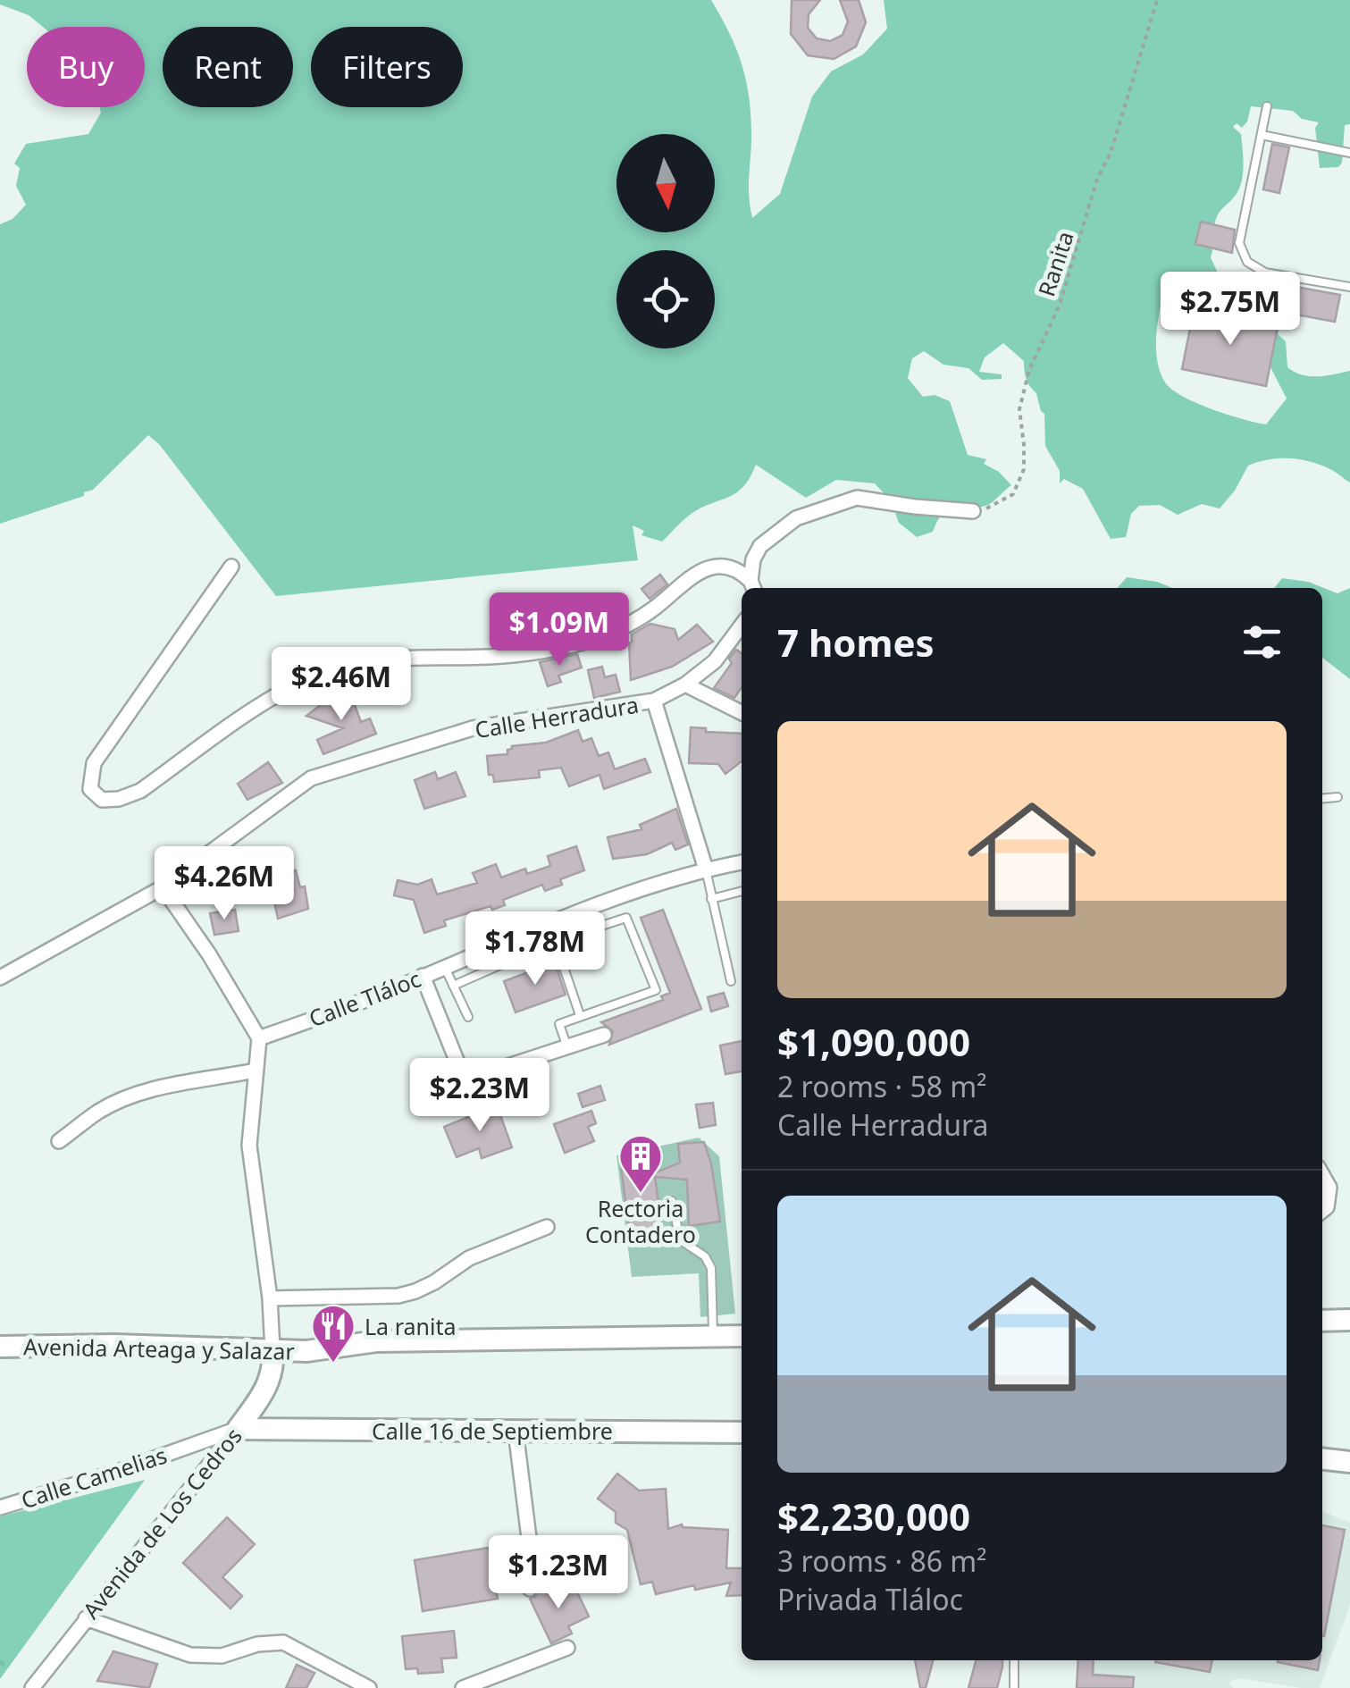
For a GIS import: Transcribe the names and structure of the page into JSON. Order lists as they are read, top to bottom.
{
  "streets": {
    "street": [
      "Calle Herradura",
      "Calle Tláloc",
      "Avenida Arteaga y Salazar",
      "Calle 16 de Septiembre",
      "Calle Camelias",
      "Avenida de Los Cedros"
    ],
    "path": ["Ranita"]
  },
  "crossings": [
    ["Avenida Arteaga y Salazar", "Avenida de Los Cedros"],
    ["Calle 16 de Septiembre", "Calle Camelias"],
    ["Calle 16 de Septiembre", "Avenida de Los Cedros"],
    ["Calle Camelias", "Avenida de Los Cedros"]
  ],
  "places": {
    "building": ["Rectoria Contadero"],
    "restaurant": ["La ranita"]
  },
  "north": "bottom",
  "page": {
    "chip": ["Buy", "Rent", "Filters"],
    "price": [
      "$2.75M",
      "$1.09M",
      "$2.46M",
      "$4.26M",
      "$1.78M",
      "$2.23M",
      "$1.23M"
    ],
    "heading": "7 homes",
    "list": [
      {
        "name": "$1,090,000",
        "note": "2 rooms · 58 m² · Calle Herradura"
      },
      {
        "name": "$2,230,000",
        "note": "3 rooms · 86 m² · Privada Tláloc"
      }
    ]
  }
}
